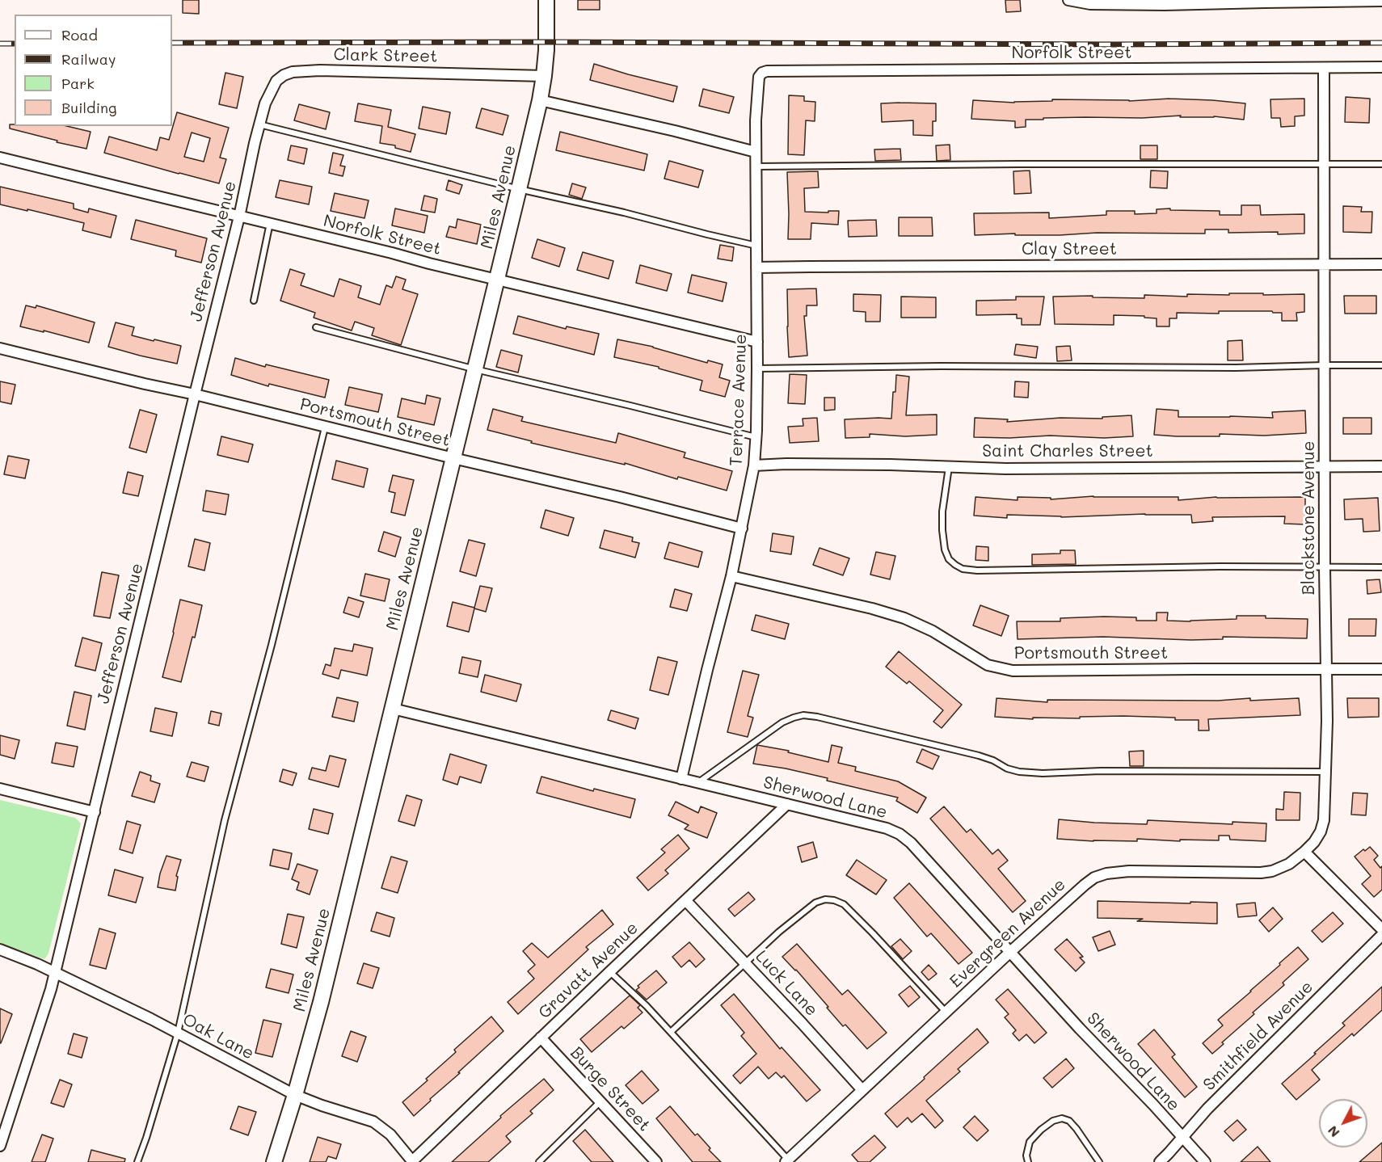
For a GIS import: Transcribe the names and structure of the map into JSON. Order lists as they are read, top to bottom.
{
  "streets": {
    "street": [
      "Norfolk Street",
      "Clark Street",
      "Miles Avenue",
      "Clay Street",
      "Jefferson Avenue",
      "Terrace Avenue",
      "Portsmouth Street",
      "Saint Charles Street",
      "Blackstone Avenue",
      "Sherwood Lane",
      "Evergreen Avenue",
      "Gravatt Avenue",
      "Luck Lane",
      "Smithfield Avenue",
      "Oak Lane",
      "Burge Street"
    ]
  },
  "crossings": [
    ["Norfolk Street", "Miles Avenue"],
    ["Norfolk Street", "Jefferson Avenue"],
    ["Norfolk Street", "Terrace Avenue"],
    ["Norfolk Street", "Blackstone Avenue"],
    ["Clark Street", "Miles Avenue"],
    ["Clark Street", "Jefferson Avenue"],
    ["Miles Avenue", "Portsmouth Street"],
    ["Miles Avenue", "Sherwood Lane"],
    ["Miles Avenue", "Oak Lane"],
    ["Clay Street", "Terrace Avenue"],
    ["Clay Street", "Blackstone Avenue"],
    ["Jefferson Avenue", "Portsmouth Street"],
    ["Jefferson Avenue", "Oak Lane"],
    ["Terrace Avenue", "Portsmouth Street"],
    ["Terrace Avenue", "Saint Charles Street"],
    ["Terrace Avenue", "Sherwood Lane"],
    ["Portsmouth Street", "Blackstone Avenue"],
    ["Saint Charles Street", "Blackstone Avenue"],
    ["Blackstone Avenue", "Evergreen Avenue"],
    ["Sherwood Lane", "Evergreen Avenue"],
    ["Sherwood Lane", "Gravatt Avenue"],
    ["Sherwood Lane", "Smithfield Avenue"],
    ["Evergreen Avenue", "Luck Lane"],
    ["Gravatt Avenue", "Luck Lane"],
    ["Gravatt Avenue", "Oak Lane"],
    ["Gravatt Avenue", "Burge Street"]
  ],
  "legend": [
    "Road",
    "Railway",
    "Park",
    "Building"
  ],
  "north": "bottom left"
}
